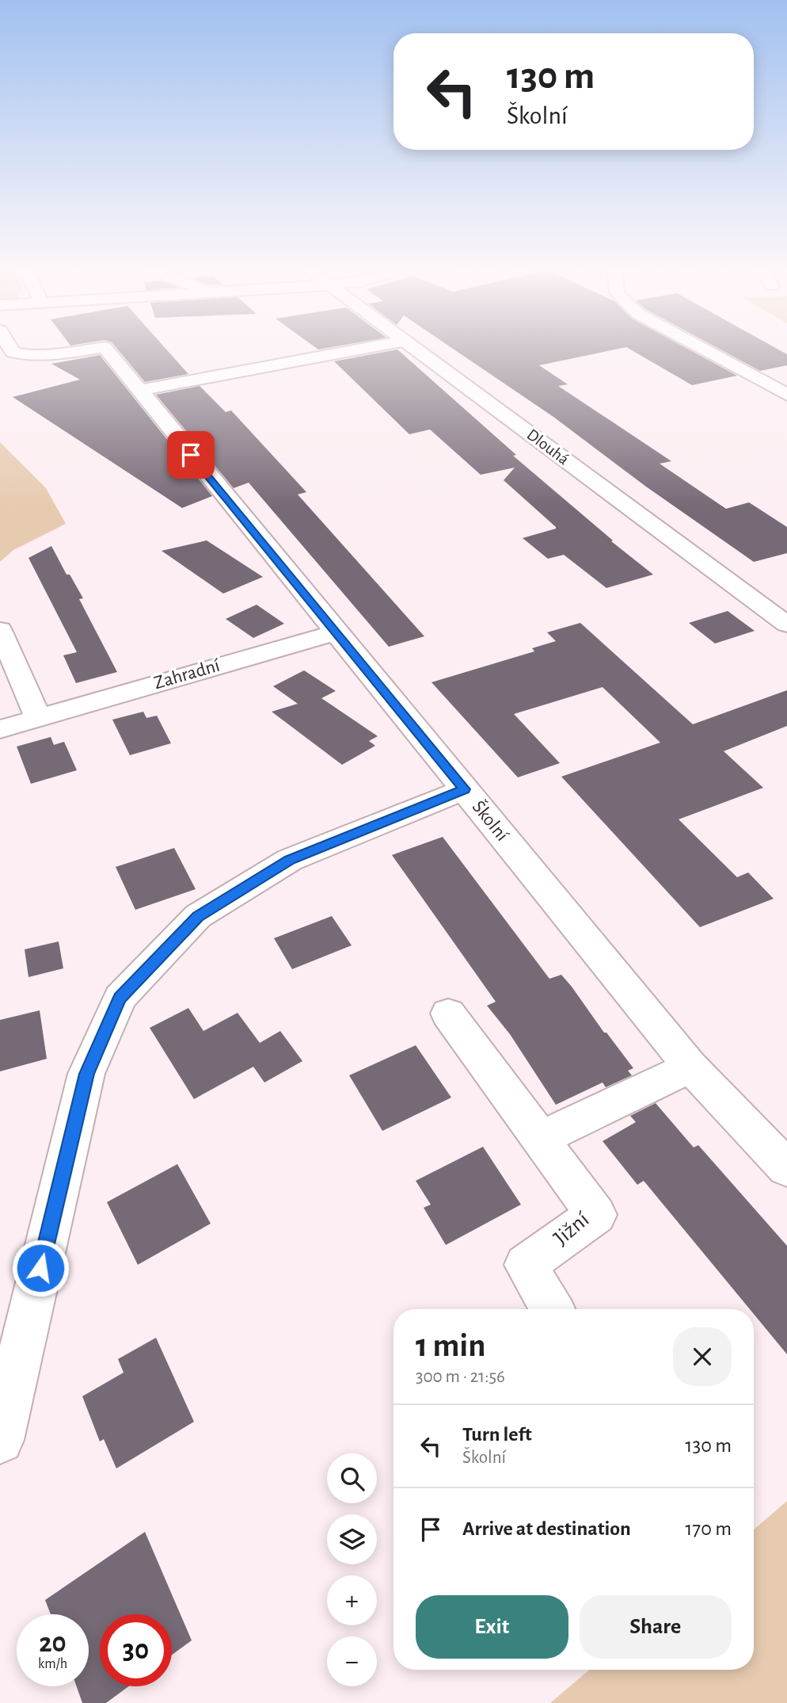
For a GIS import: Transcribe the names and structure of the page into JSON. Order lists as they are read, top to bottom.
{
  "streets": {
    "street": [
      "Dlouhá",
      "Zahradní",
      "Školní",
      "Jižní"
    ]
  },
  "crossings": [
    ["Zahradní", "Školní"]
  ],
  "page": {
    "turn": ["130 m", "Školní"],
    "heading": ["1 min", "300 m · 21:56"],
    "list": [
      {
        "name": "Turn left",
        "note": "Školní",
        "value": "130 m"
      },
      {
        "name": "Arrive at destination",
        "value": "170 m"
      }
    ],
    "map_buttons": ["+", "−"],
    "buttons": ["Exit", "Share"],
    "speed": "20 km/h",
    "limit": "30"
  }
}
